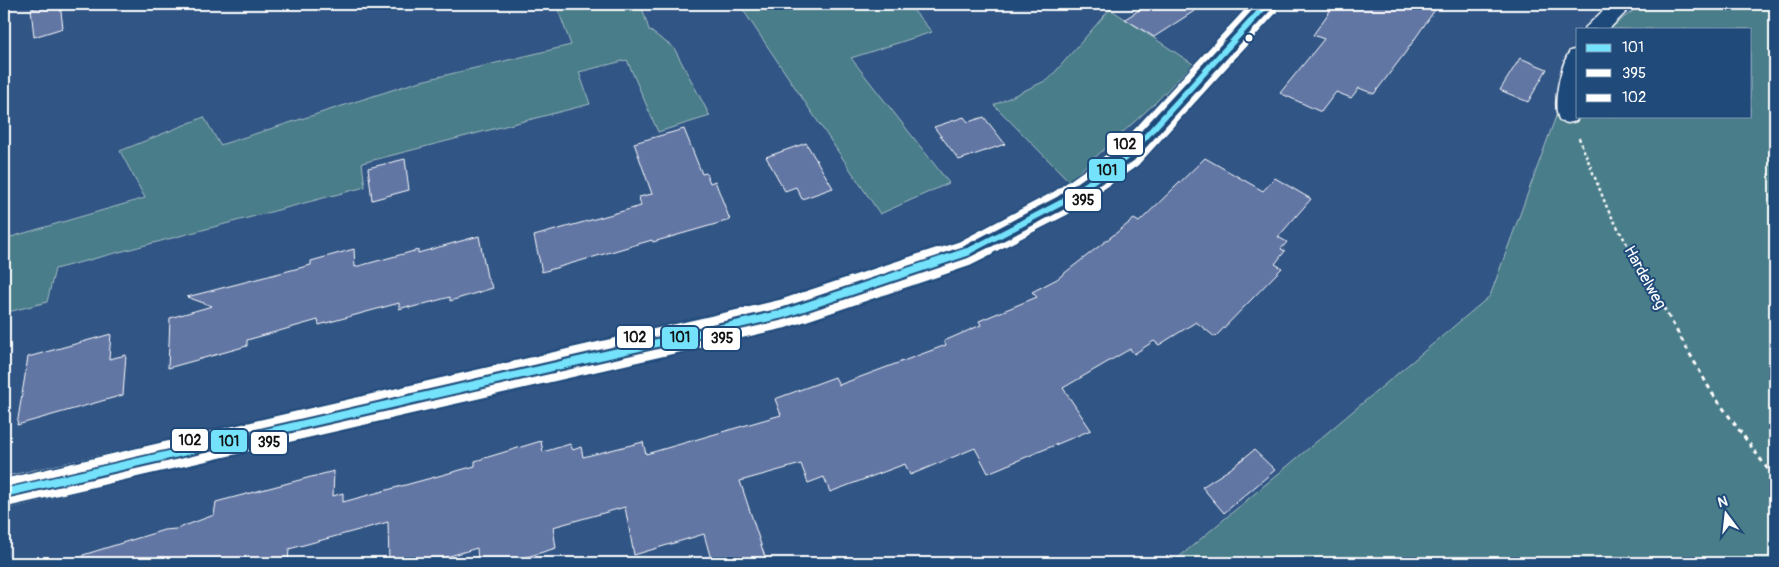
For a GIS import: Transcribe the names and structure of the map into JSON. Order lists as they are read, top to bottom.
{
  "streets": {
    "path": ["Hardelweg"]
  },
  "lines": ["transit line 101", "transit line 102", "transit line 395"],
  "legend": ["101", "395", "102"],
  "north": "top"
}
